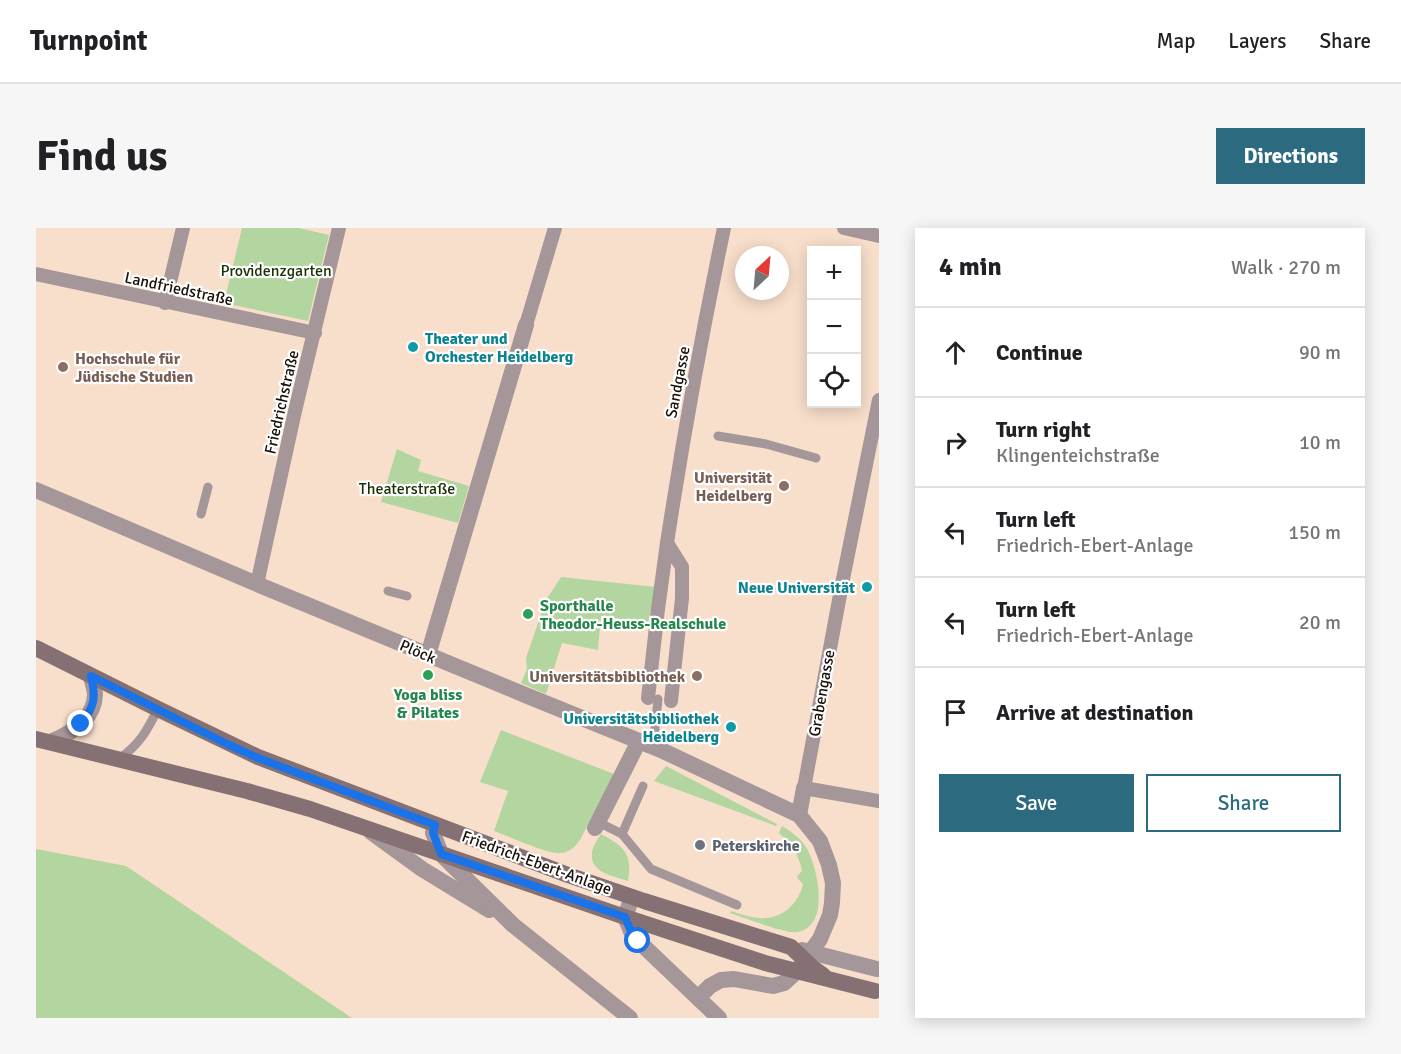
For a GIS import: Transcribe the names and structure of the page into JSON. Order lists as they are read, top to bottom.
{
  "streets": {
    "main road": ["Friedrich-Ebert-Anlage"],
    "street": [
      "Landfriedstraße",
      "Sandgasse",
      "Friedrichstraße",
      "Plöck",
      "Grabengasse"
    ]
  },
  "crossings": [
    ["Landfriedstraße", "Friedrichstraße"],
    ["Sandgasse", "Plöck"],
    ["Friedrichstraße", "Plöck"],
    ["Plöck", "Grabengasse"]
  ],
  "parks": ["Providenzgarten", "Theaterstraße"],
  "places": [
    "Theater und Orchester Heidelberg",
    "Hochschule für Jüdische Studien",
    "Universität Heidelberg",
    "Neue Universität",
    "Sporthalle Theodor-Heuss-Realschule",
    "Yoga bliss & Pilates",
    "Universitätsbibliothek",
    "Universitätsbibliothek Heidelberg",
    "Peterskirche"
  ],
  "north": "top right",
  "page": {
    "header": "Turnpoint",
    "nav": ["Map", "Layers", "Share"],
    "buttons": [
      "Directions",
      ["Save", "Share"]
    ],
    "title": "Find us",
    "heading": ["4 min", "Walk · 270 m"],
    "map_buttons": ["+", "−"],
    "list": [
      ["Continue", "90 m"],
      ["Turn right", "Klingenteichstraße", "10 m"],
      ["Turn left", "Friedrich-Ebert-Anlage", "150 m"],
      ["Turn left", "Friedrich-Ebert-Anlage", "20 m"],
      "Arrive at destination"
    ]
  }
}
